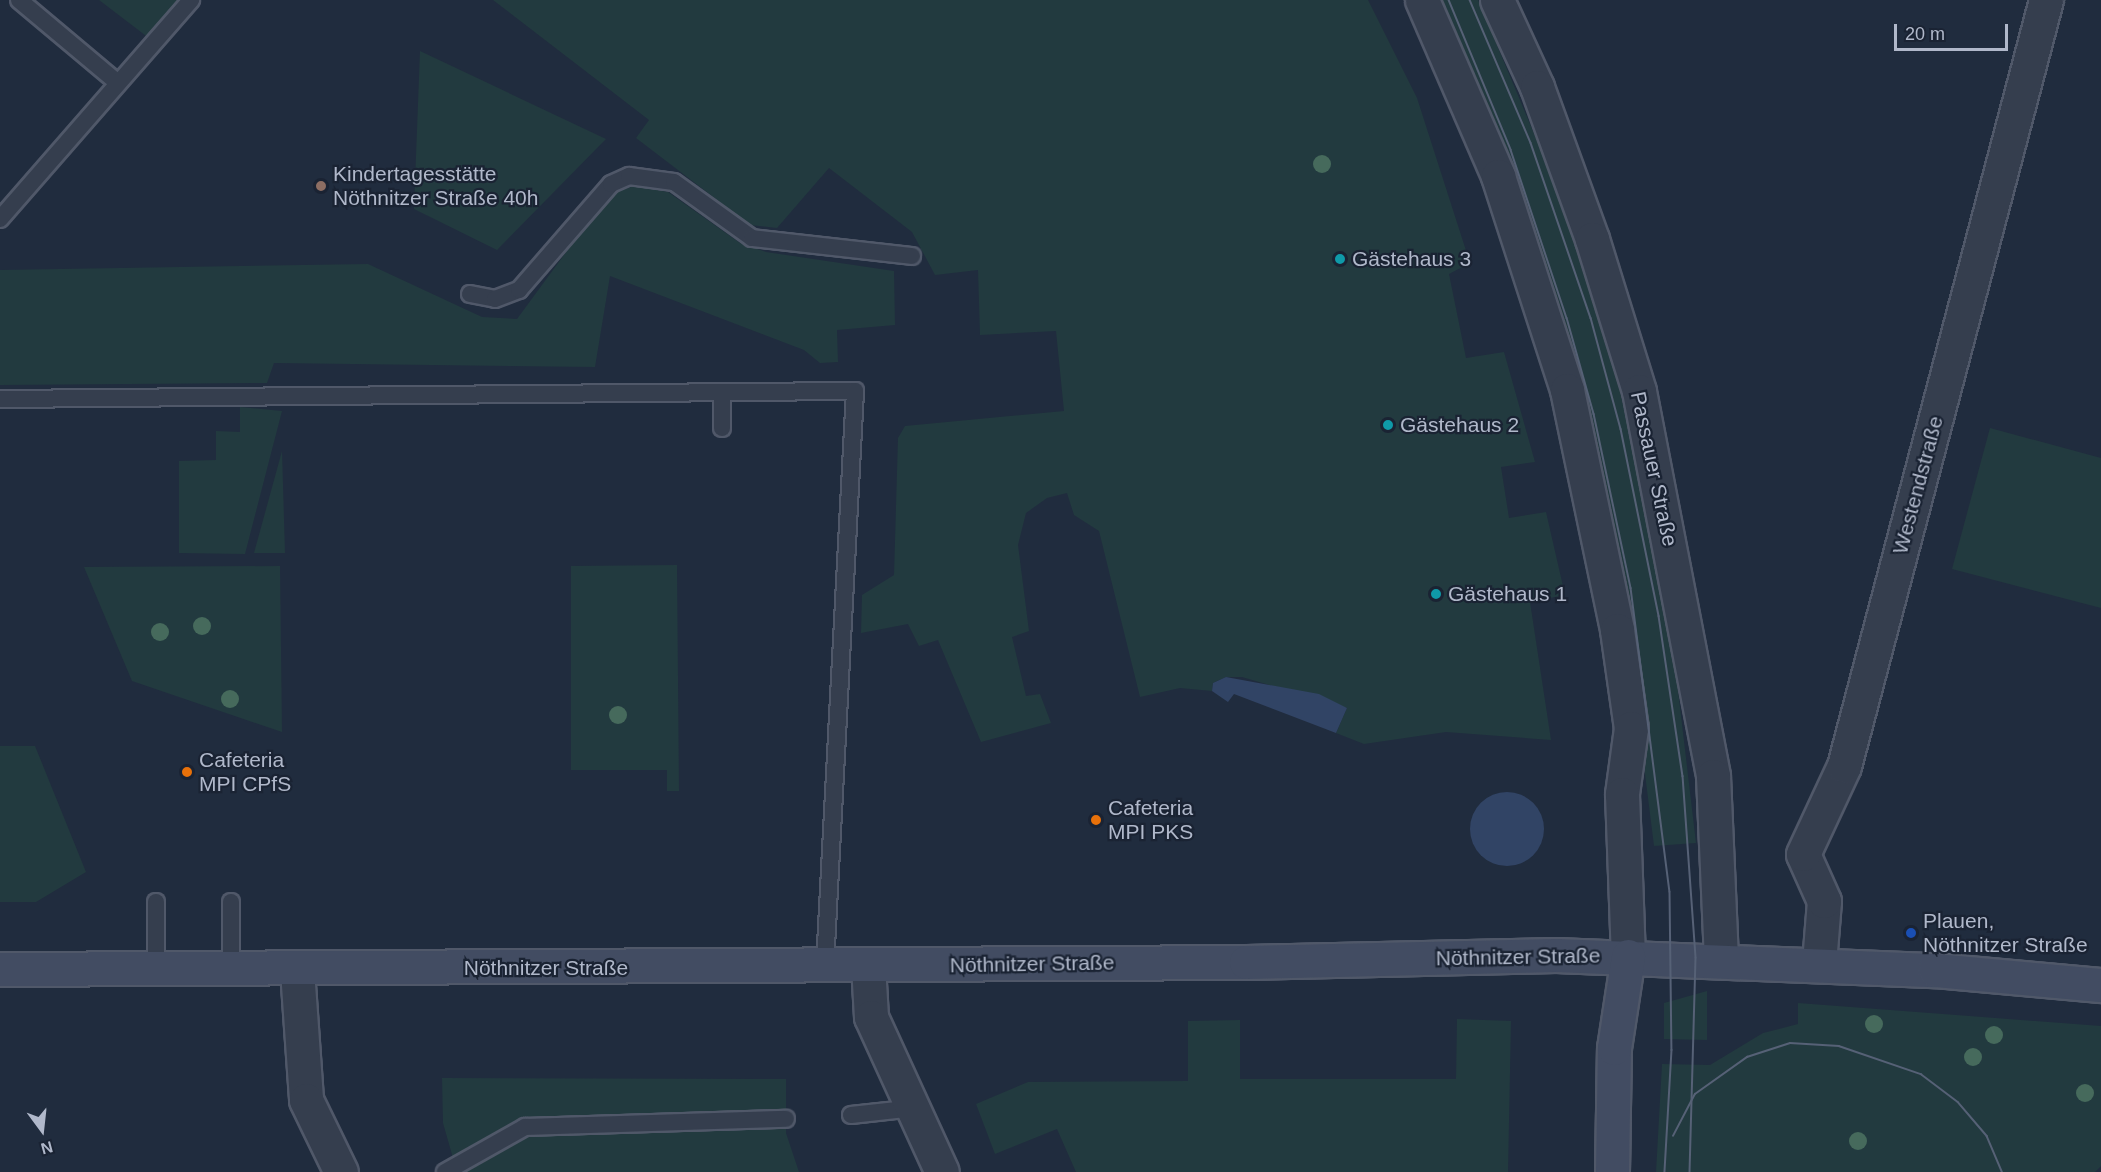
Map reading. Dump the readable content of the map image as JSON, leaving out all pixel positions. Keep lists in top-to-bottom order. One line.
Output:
{"streets":{"street":["Passauer Straße","Westendstraße","Nöthnitzer Straße"]},"crossings":[["Passauer Straße","Nöthnitzer Straße"],["Westendstraße","Nöthnitzer Straße"]],"places":["Kindertagesstätte Nöthnitzer Straße 40h","Gästehaus 3","Gästehaus 2","Gästehaus 1","Cafeteria MPI CPfS","Cafeteria MPI PKS","Plauen, Nöthnitzer Straße"],"scale_bar":"20 m","north":"bottom"}
